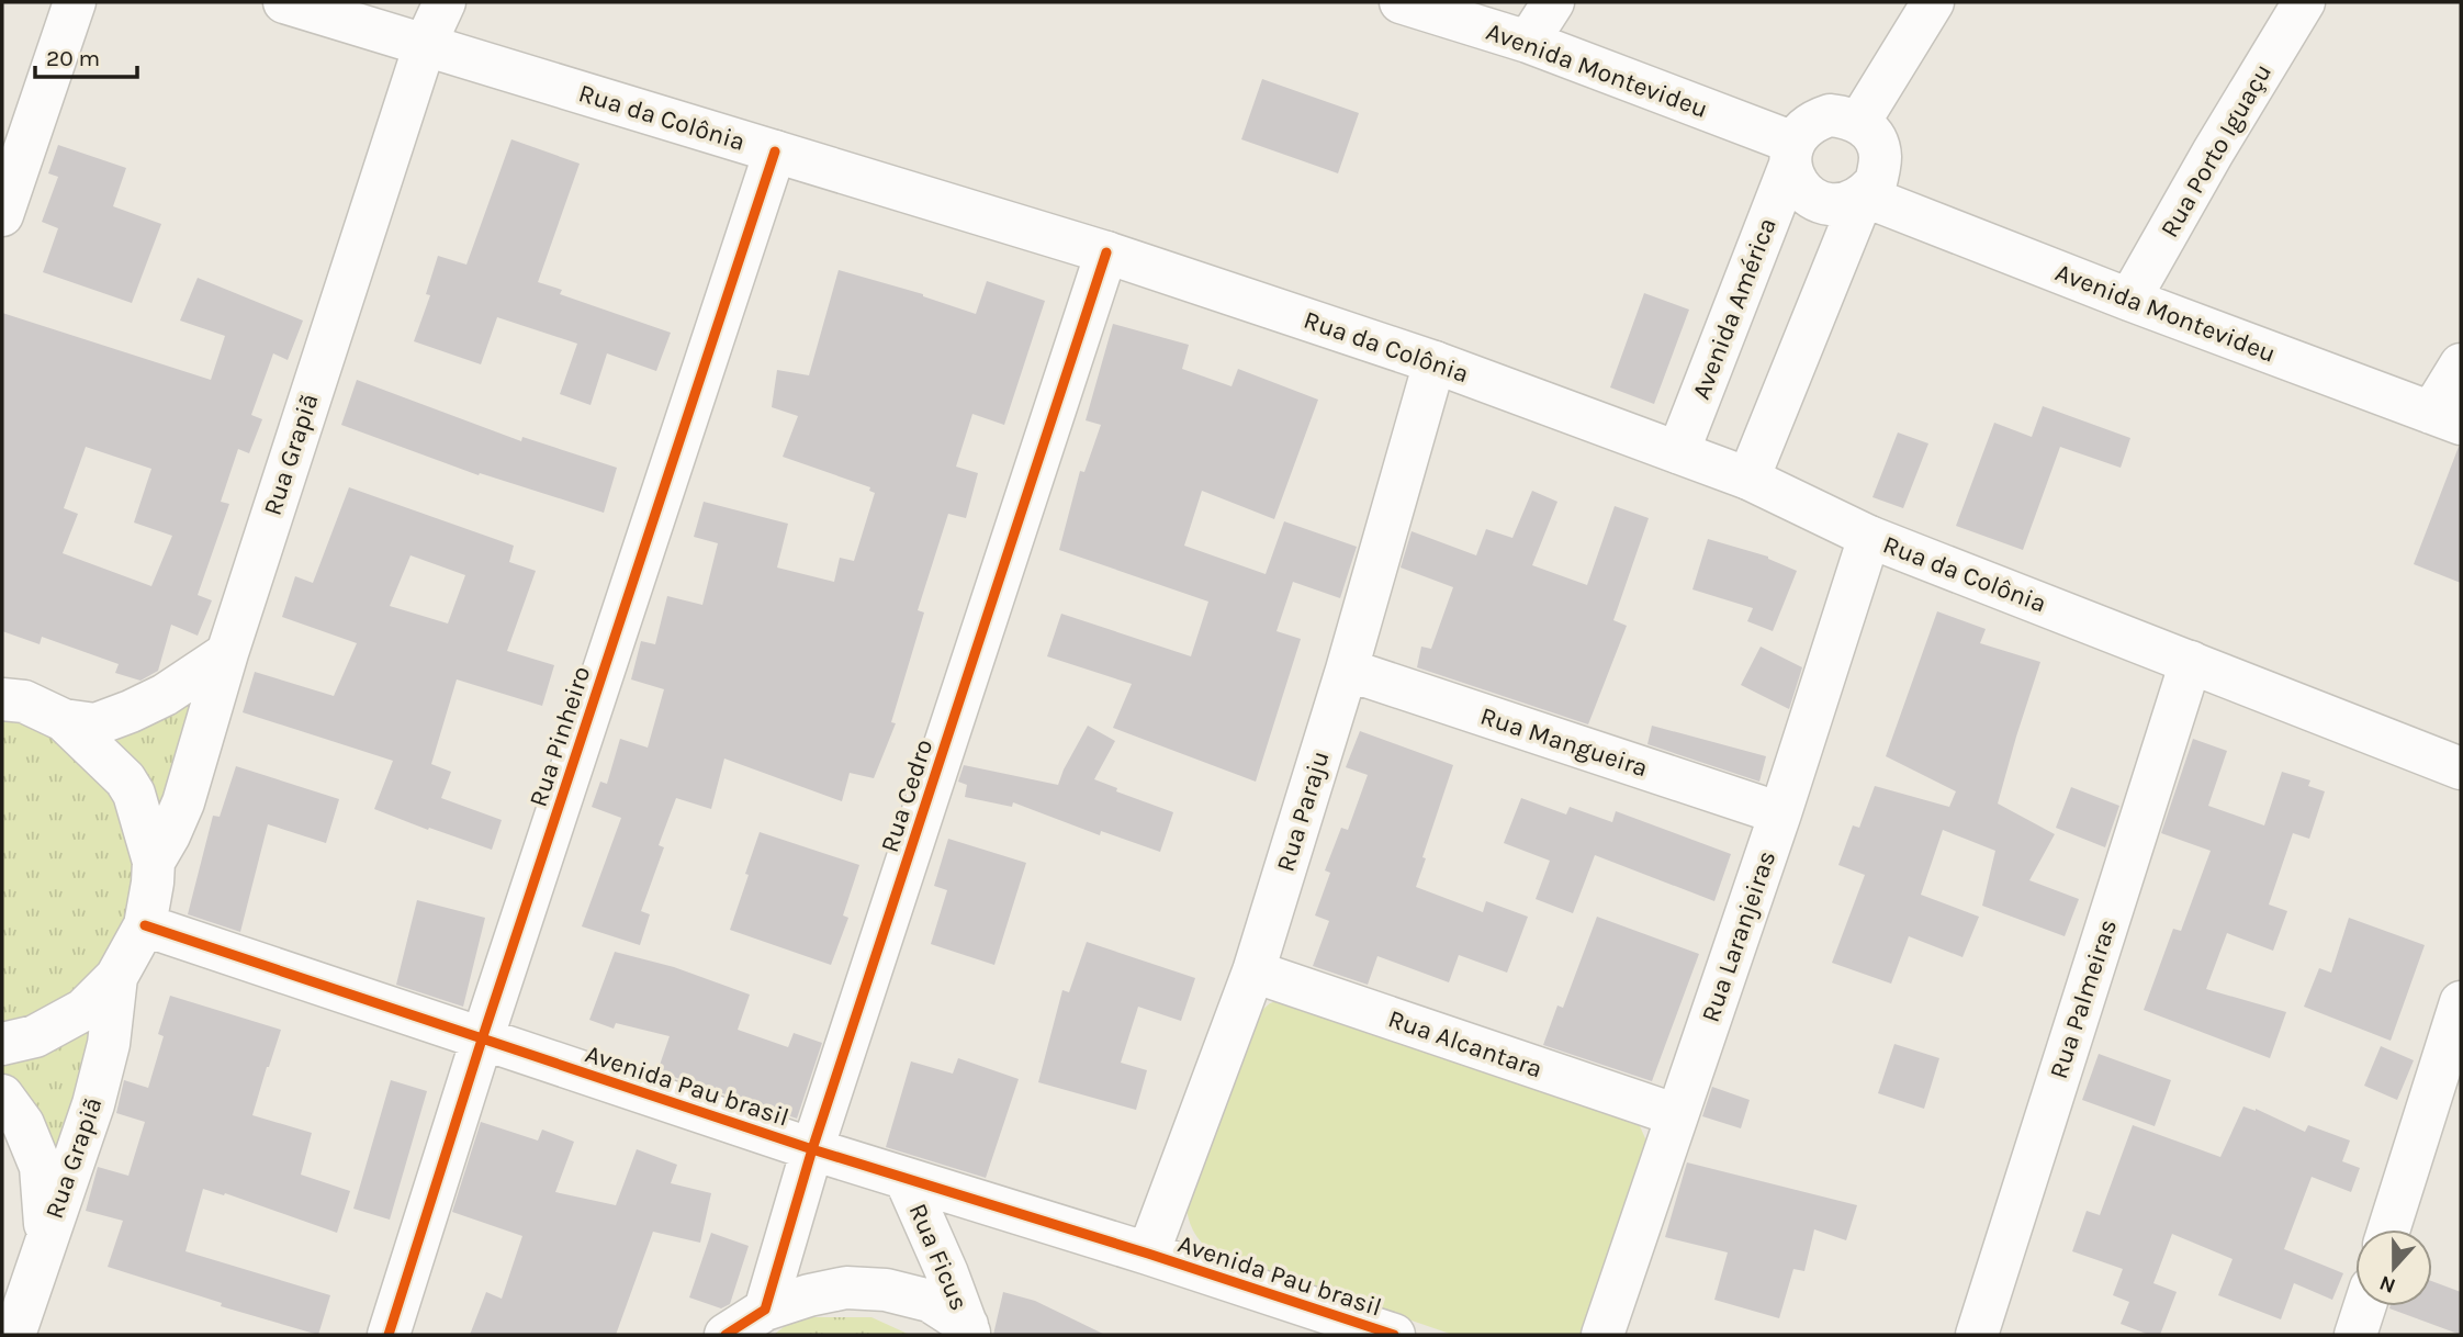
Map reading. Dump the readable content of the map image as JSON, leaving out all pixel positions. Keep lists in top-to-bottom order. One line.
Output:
{"streets":{"street":["Avenida Montevideu","Rua da Colônia","Rua Porto Iguaçu","Avenida América","Rua Grapiã","Rua Pinheiro","Rua Mangueira","Rua Cedro","Rua Paraju","Rua Laranjeiras","Rua Palmeiras","Rua Alcantara","Avenida Pau brasil","Rua Ficus"]},"crossings":[["Avenida Montevideu","Rua Porto Iguaçu"],["Avenida Montevideu","Avenida América"],["Rua da Colônia","Avenida América"],["Rua da Colônia","Rua Grapiã"],["Rua da Colônia","Rua Pinheiro"],["Rua da Colônia","Rua Cedro"],["Rua da Colônia","Rua Paraju"],["Rua da Colônia","Rua Laranjeiras"],["Rua da Colônia","Rua Palmeiras"],["Rua Pinheiro","Avenida Pau brasil"],["Rua Mangueira","Rua Paraju"],["Rua Mangueira","Rua Laranjeiras"],["Rua Cedro","Avenida Pau brasil"],["Rua Paraju","Rua Alcantara"],["Rua Paraju","Avenida Pau brasil"],["Rua Laranjeiras","Rua Alcantara"],["Avenida Pau brasil","Rua Ficus"]],"scale_bar":"20 m","north":"bottom"}
